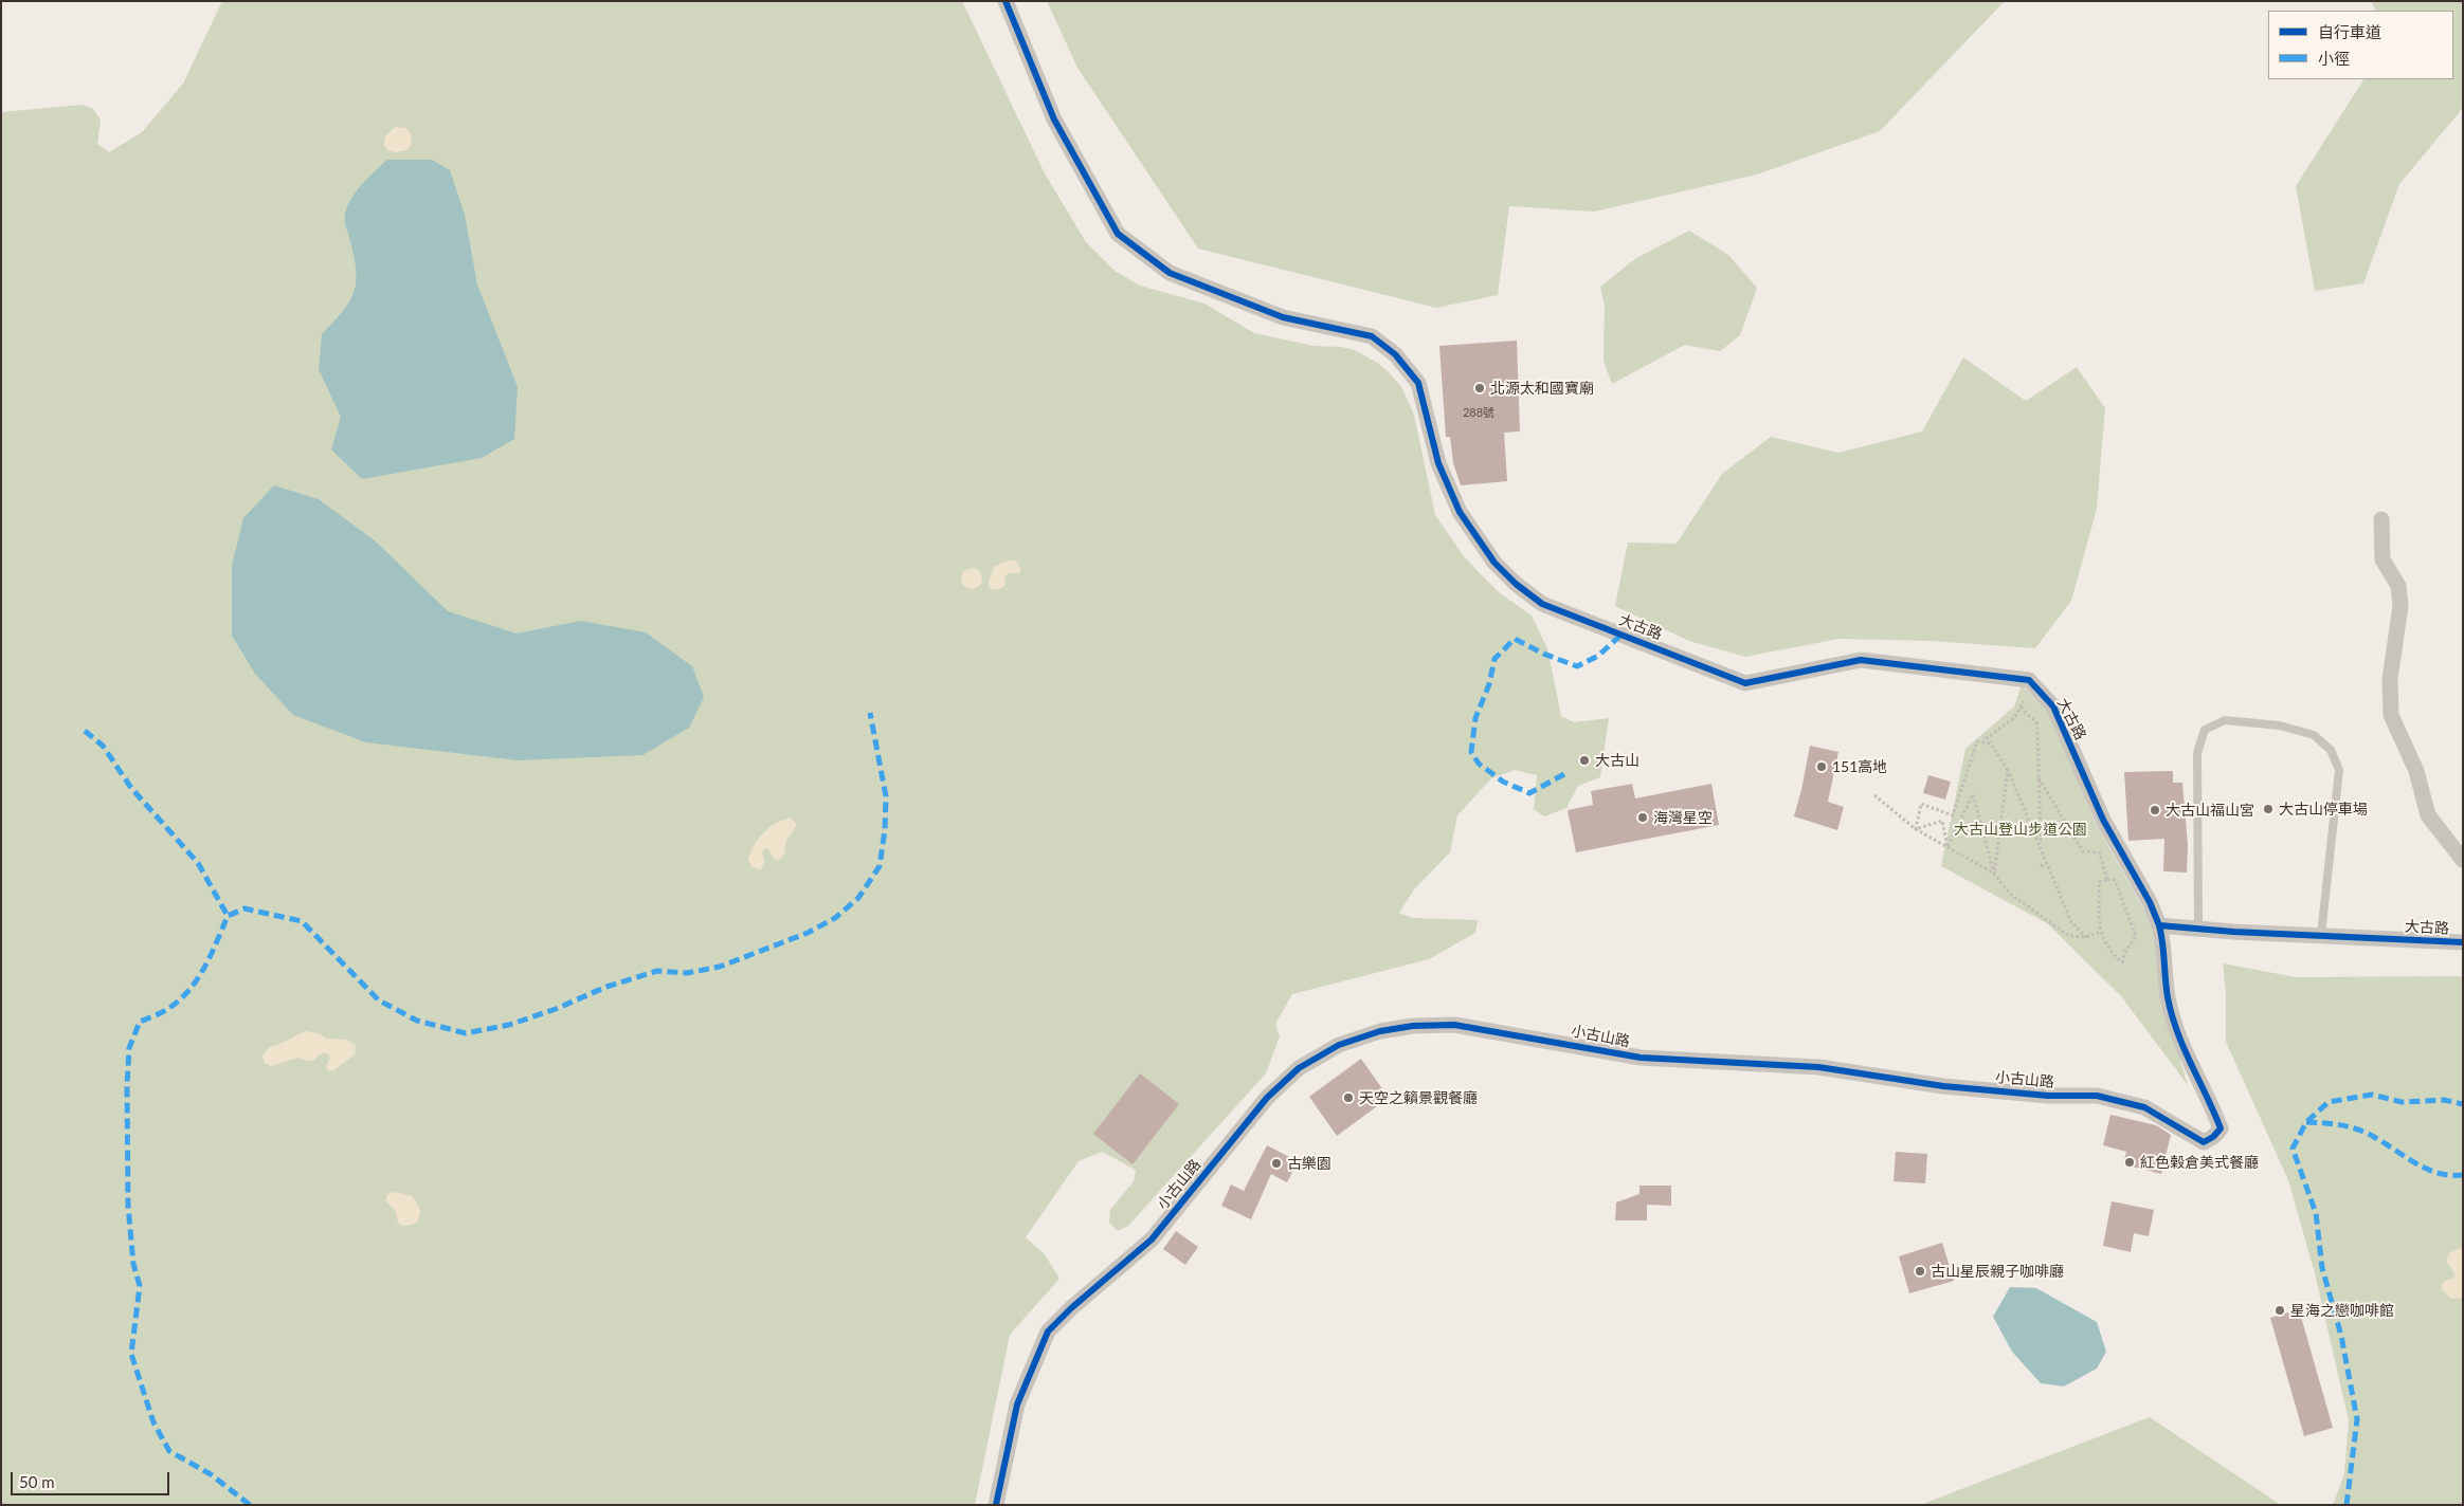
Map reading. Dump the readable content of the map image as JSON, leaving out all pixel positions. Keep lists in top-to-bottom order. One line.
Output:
{"streets":{"street":["大古路","小古山路"]},"crossings":[["大古路","小古山路"]],"parks":["大古山登山步道公園"],"places":["北源太和國寶廟","大古山","151高地","大古山停車場","大古山福山宮","海灣星空","天空之籟景觀餐廳","紅色榖倉美式餐廳","古樂園","古山星辰親子咖啡廳","星海之戀咖啡館"],"house_numbers":["288號"],"legend":["自行車道","小徑"],"scale_bar":"50 m"}
